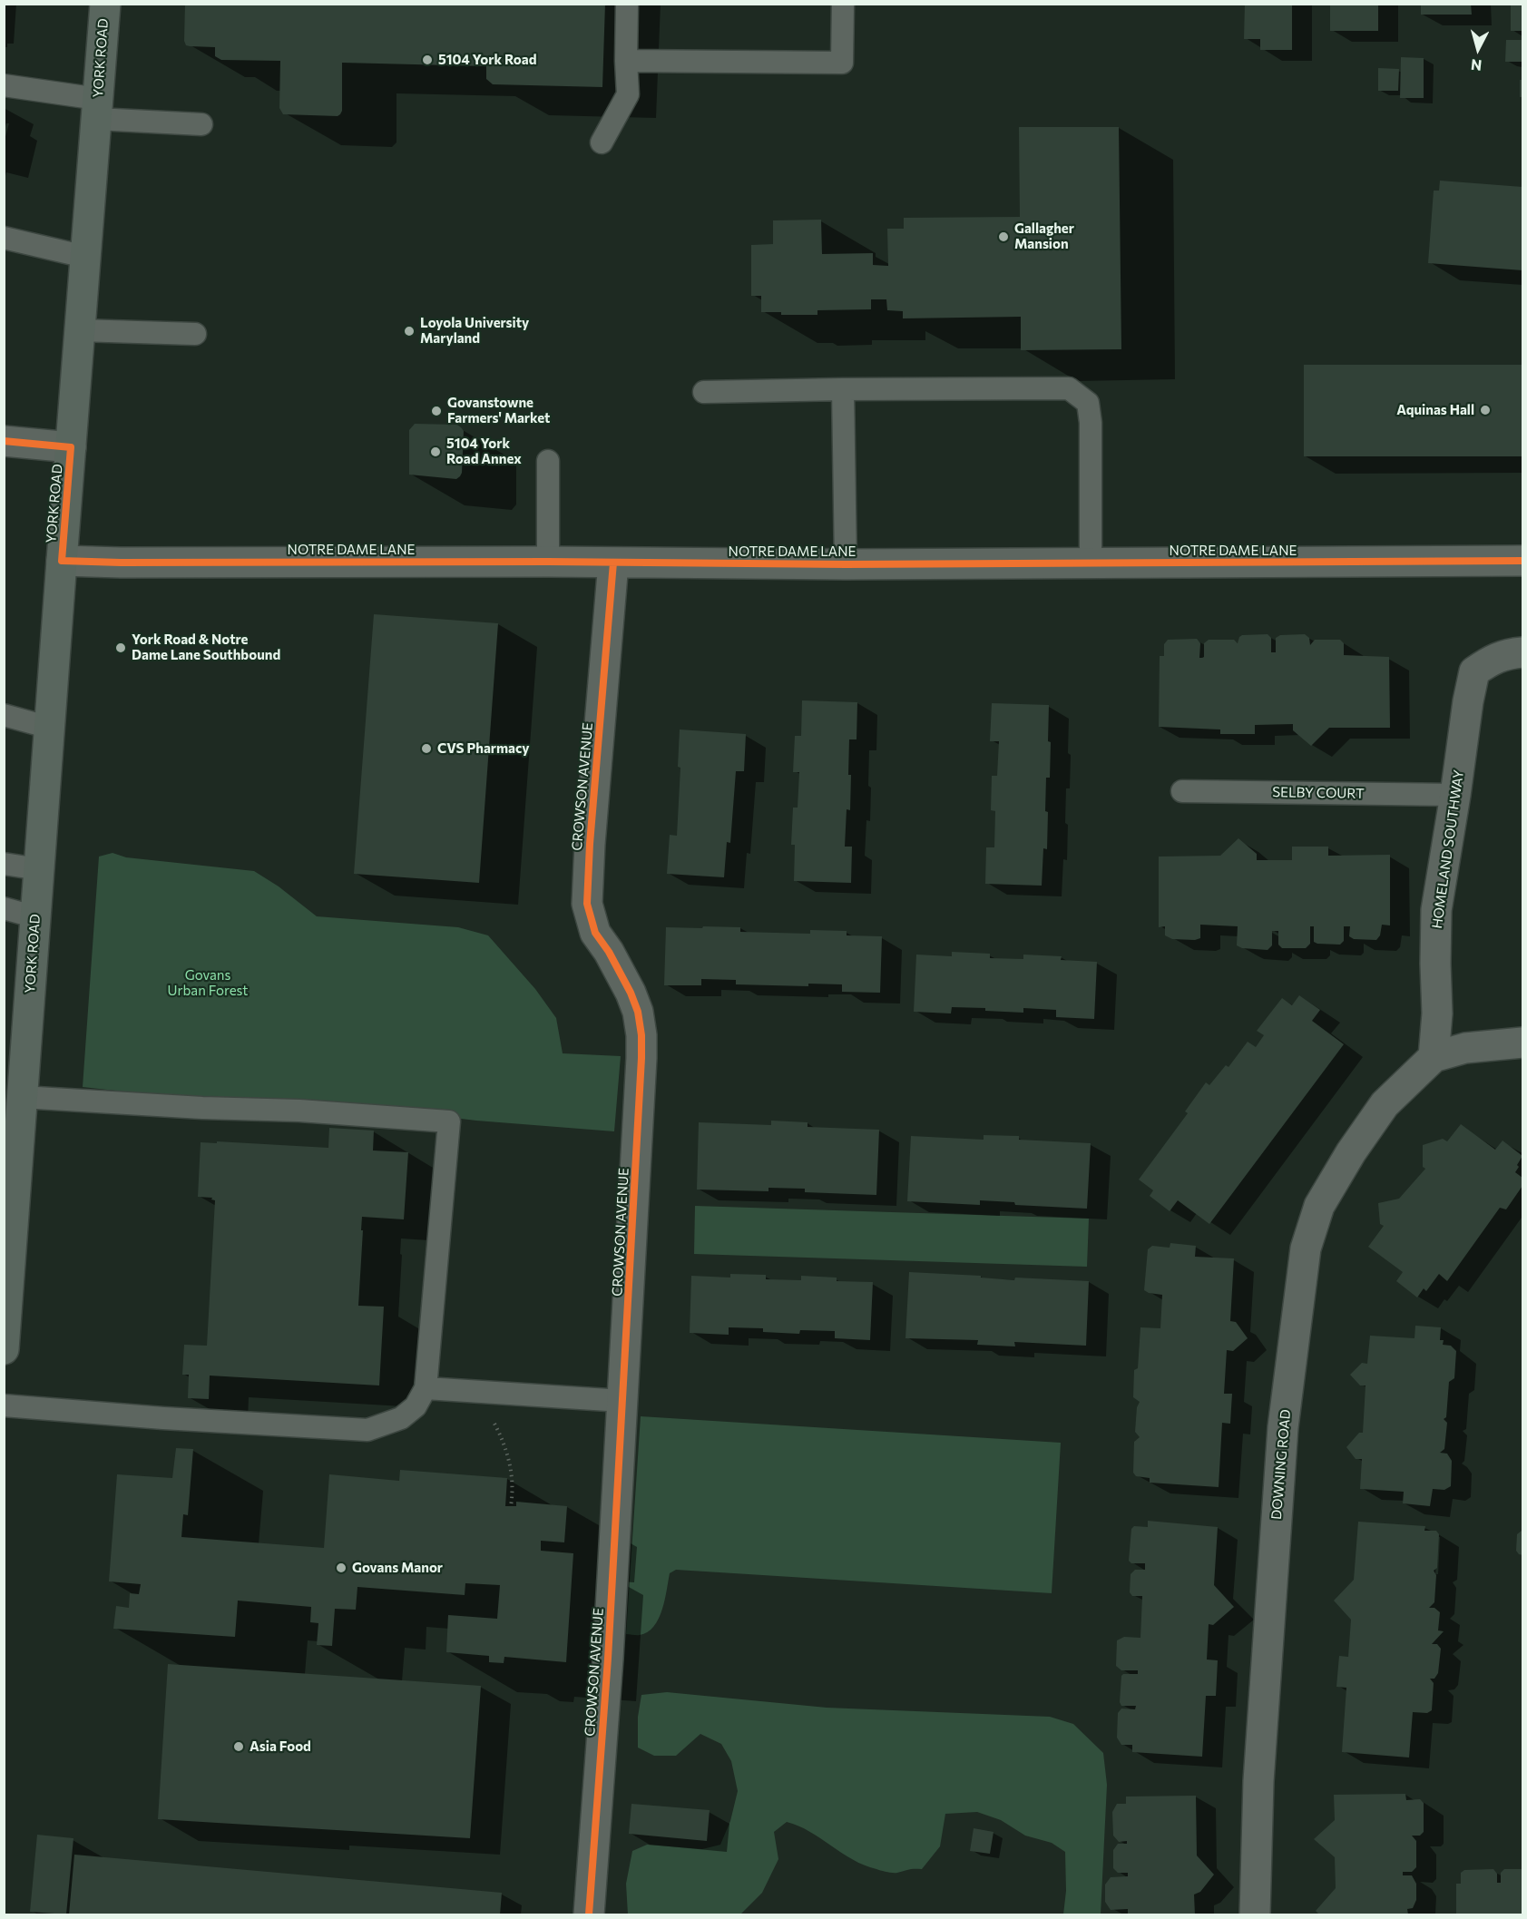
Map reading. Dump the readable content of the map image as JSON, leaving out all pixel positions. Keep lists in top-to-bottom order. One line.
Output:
{"streets":{"main road":["YORK ROAD"],"street":["NOTRE DAME LANE","CROWSON AVENUE","HOMELAND SOUTHWAY","DOWNING ROAD"],"lane":["SELBY COURT"]},"crossings":[["YORK ROAD","NOTRE DAME LANE"],["NOTRE DAME LANE","CROWSON AVENUE"],["SELBY COURT","HOMELAND SOUTHWAY"],["HOMELAND SOUTHWAY","DOWNING ROAD"]],"parks":["Govans Urban Forest"],"places":["5104 York Road","Gallagher Mansion","Loyola University Maryland","Aquinas Hall","Govanstowne Farmers' Market","5104 York Road Annex","York Road & Notre Dame Lane Southbound","CVS Pharmacy","Govans Manor","Asia Food"],"north":"bottom"}
